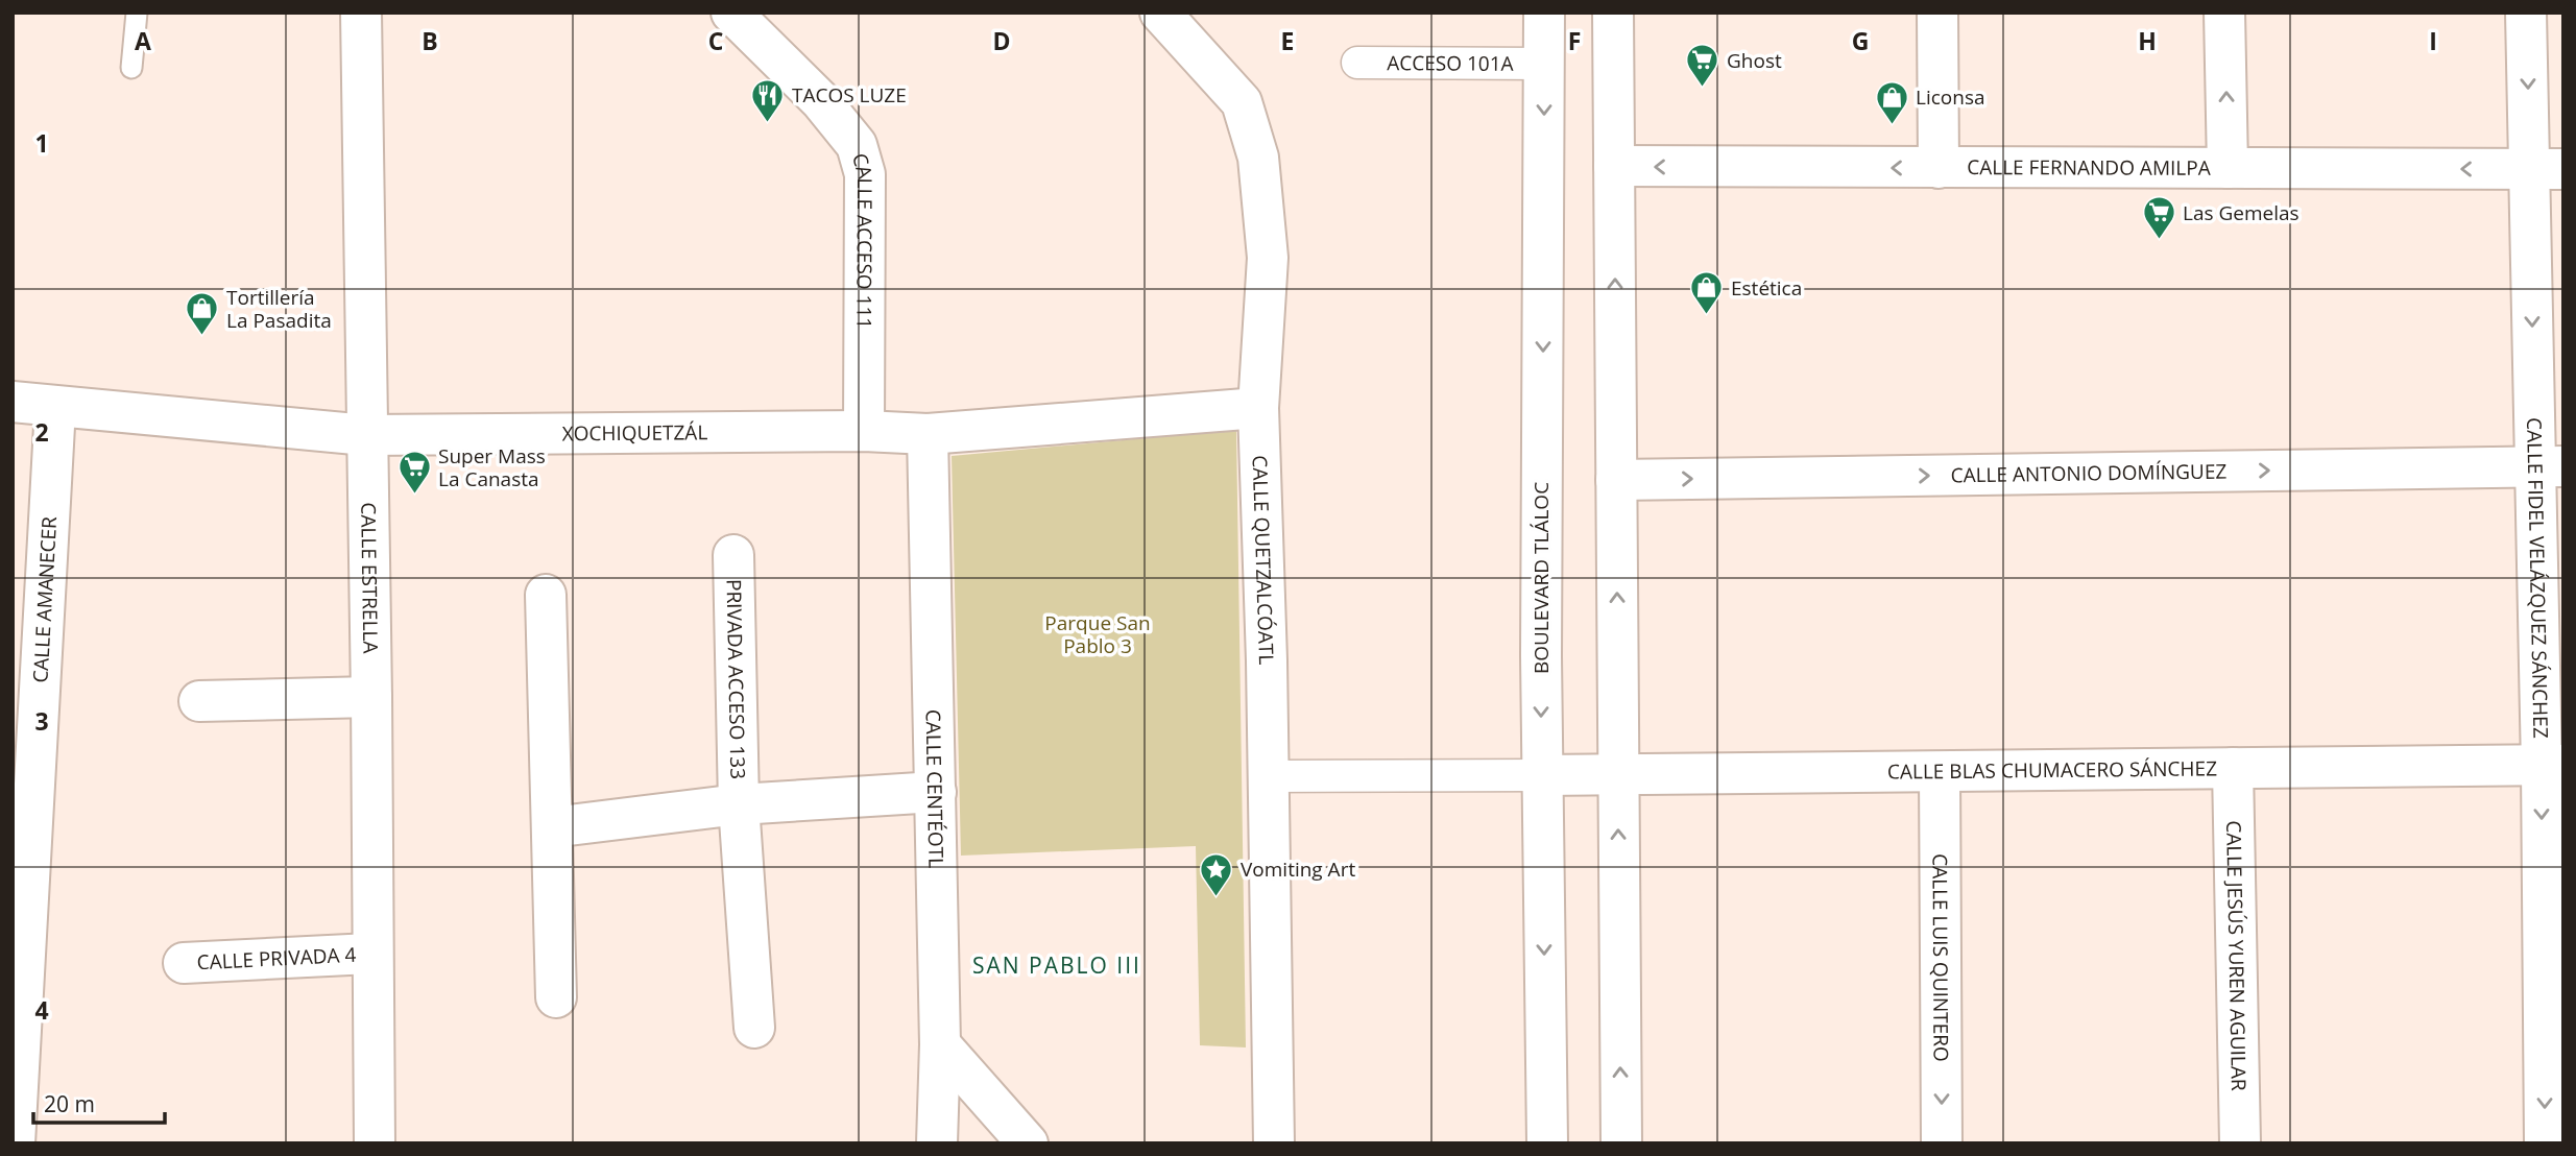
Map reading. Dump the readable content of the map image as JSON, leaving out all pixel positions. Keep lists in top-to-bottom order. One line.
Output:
{"streets":{"street":["ACCESO 101A","CALLE FERNANDO AMILPA","CALLE ACCESO 111","XOCHIQUETZÁL","CALLE ANTONIO DOMÍNGUEZ","CALLE QUETZALCÓATL","CALLE ESTRELLA","BOULEVARD TLÁLOC","CALLE FIDEL VELÁZQUEZ SÁNCHEZ","CALLE AMANECER","PRIVADA ACCESO 133","CALLE BLAS CHUMACERO SÁNCHEZ","CALLE CENTÉOTL","CALLE JESÚS YUREN AGUILAR","CALLE PRIVADA 4","CALLE LUIS QUINTERO"]},"crossings":[["ACCESO 101A","BOULEVARD TLÁLOC"],["CALLE FERNANDO AMILPA","CALLE FIDEL VELÁZQUEZ SÁNCHEZ"],["CALLE ACCESO 111","XOCHIQUETZÁL"],["XOCHIQUETZÁL","CALLE QUETZALCÓATL"],["XOCHIQUETZÁL","CALLE ESTRELLA"],["XOCHIQUETZÁL","CALLE AMANECER"],["XOCHIQUETZÁL","CALLE CENTÉOTL"],["CALLE ANTONIO DOMÍNGUEZ","CALLE FIDEL VELÁZQUEZ SÁNCHEZ"],["CALLE ESTRELLA","CALLE PRIVADA 4"],["BOULEVARD TLÁLOC","CALLE BLAS CHUMACERO SÁNCHEZ"],["CALLE FIDEL VELÁZQUEZ SÁNCHEZ","CALLE BLAS CHUMACERO SÁNCHEZ"],["PRIVADA ACCESO 133","CALLE CENTÉOTL"],["CALLE BLAS CHUMACERO SÁNCHEZ","CALLE JESÚS YUREN AGUILAR"],["CALLE BLAS CHUMACERO SÁNCHEZ","CALLE LUIS QUINTERO"]],"one_way":["CALLE FERNANDO AMILPA","CALLE ANTONIO DOMÍNGUEZ","CALLE FIDEL VELÁZQUEZ SÁNCHEZ"],"districts":["SAN PABLO III"],"parks":["Parque San Pablo 3"],"places":{"supermarket":["Ghost","Las Gemelas","Super Mass La Canasta"],"restaurant":["TACOS LUZE"],"shop":["Liconsa","Estética","Tortillería La Pasadita"],"place":["Vomiting Art"]},"scale_bar":"20 m","grid":{"columns":["A","B","C","D","E","F","G","H","I"],"rows":["1","2","3","4"]}}
